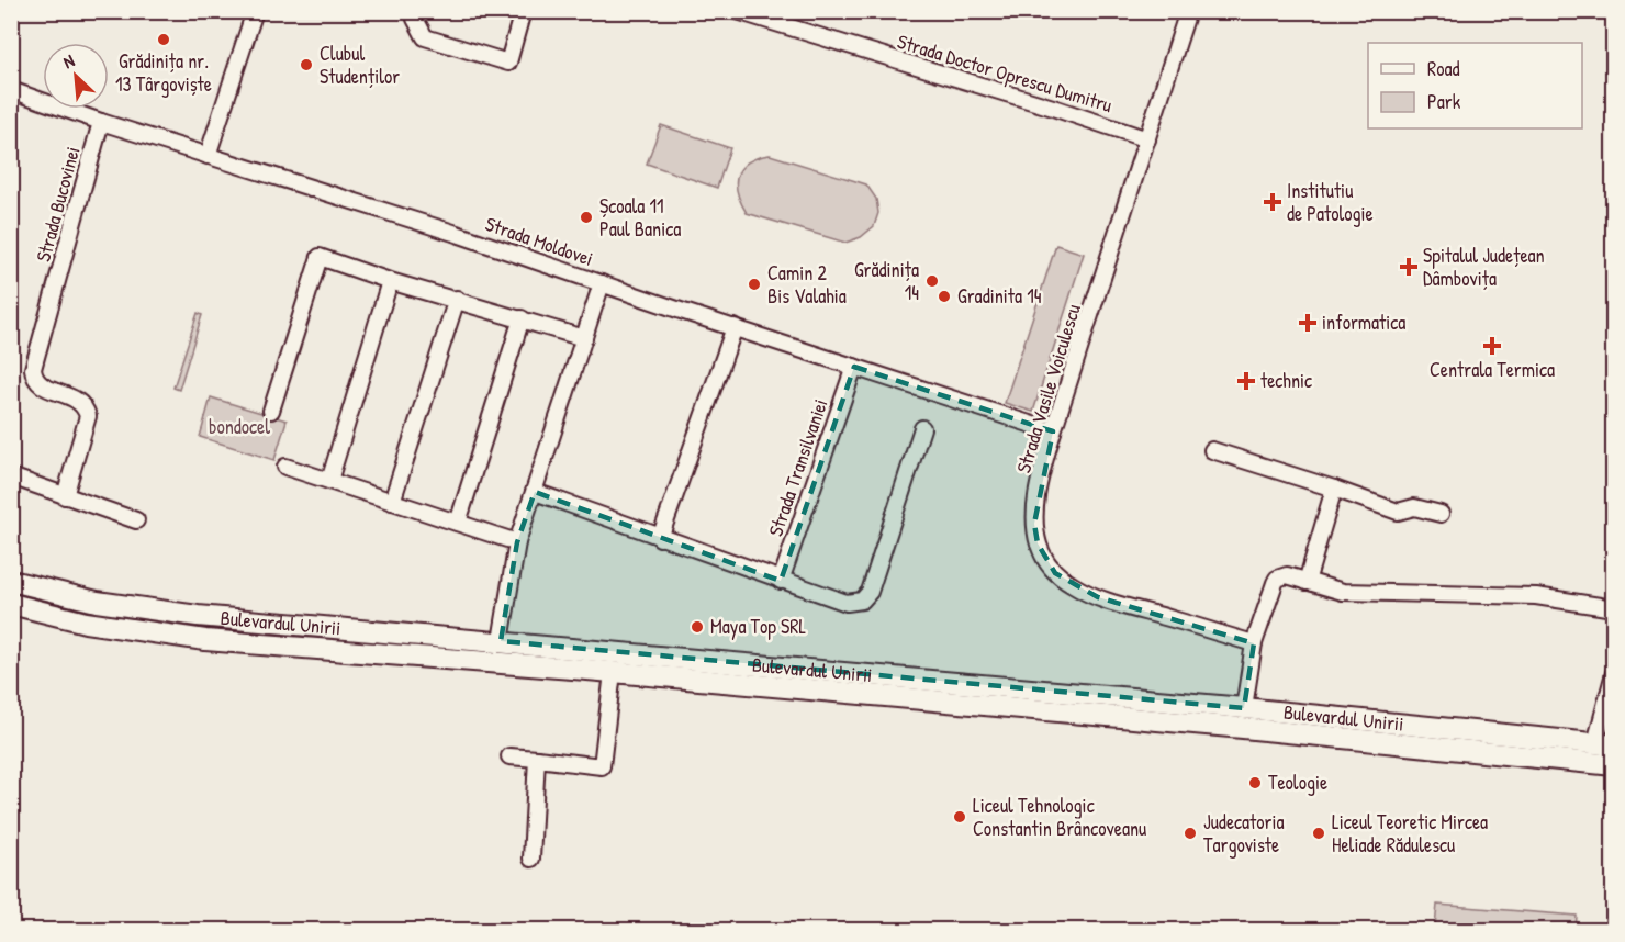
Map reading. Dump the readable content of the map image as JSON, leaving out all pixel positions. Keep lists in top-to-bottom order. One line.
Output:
{"streets":{"main road":["Bulevardul Unirii"],"street":["Strada Doctor Oprescu Dumitru","Strada Bucovinei","Strada Moldovei","Strada Vasile Voiculescu","Strada Transilvaniei"]},"crossings":[["Strada Doctor Oprescu Dumitru","Strada Vasile Voiculescu"],["Strada Bucovinei","Strada Moldovei"],["Strada Moldovei","Strada Vasile Voiculescu"],["Strada Moldovei","Strada Transilvaniei"]],"parks":["bondocel"],"places":{"other":["Grădinița nr. 13 Târgoviște","Clubul Studenților","Școala 11 Paul Banica","Grădinița 14","Camin 2 Bis Valahia","Gradinita 14","Maya Top SRL","Teologie","Liceul Tehnologic Constantin Brâncoveanu","Judecatoria Targoviste","Liceul Teoretic Mircea Heliade Rădulescu"],"health":["Institutiu de Patologie","Spitalul Județean Dâmbovița","informatica","Centrala Termica","technic"]},"legend":["Road","Park"],"north":"top left"}
